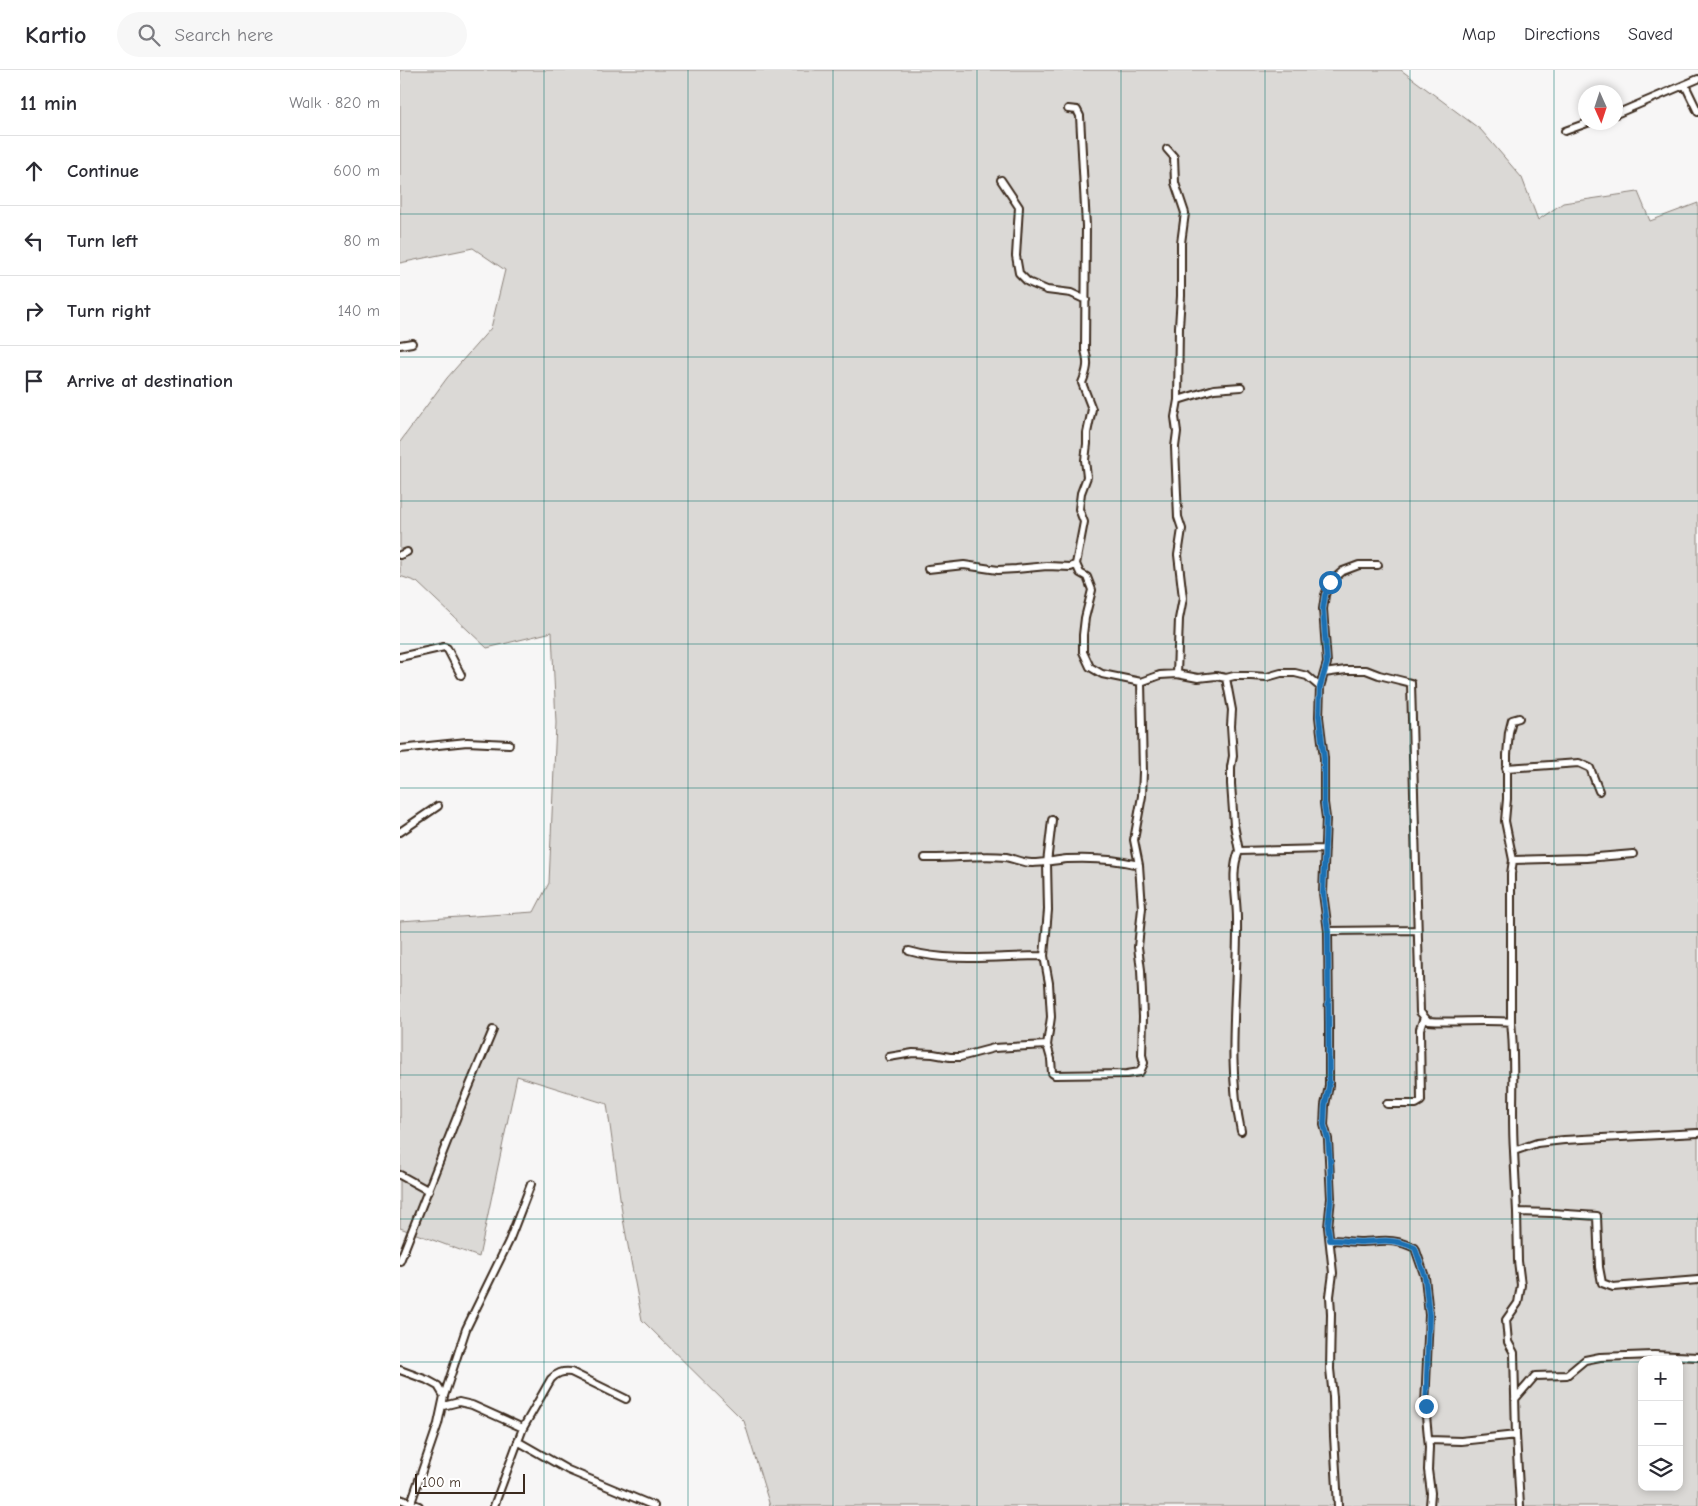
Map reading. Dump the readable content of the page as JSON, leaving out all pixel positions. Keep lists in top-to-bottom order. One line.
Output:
{"scale_bar":"100 m","north":"bottom","page":{"header":"Kartio","search":"Search here","nav":["Map","Directions","Saved"],"heading":["11 min","Walk · 820 m"],"list":[["Continue","600 m"],["Turn left","80 m"],["Turn right","140 m"],"Arrive at destination"],"map_buttons":["+","−"],"scale":"100 m"}}
